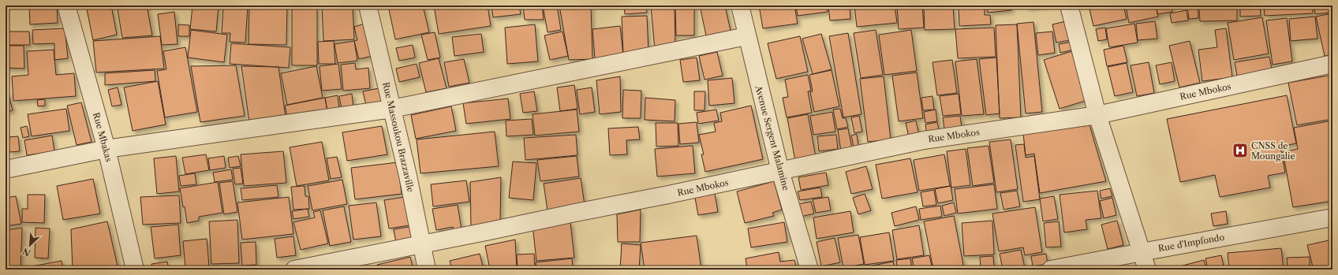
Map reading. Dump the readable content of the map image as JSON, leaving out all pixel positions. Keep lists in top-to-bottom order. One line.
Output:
{"streets":{"street":["Rue Mbokos","Rue Mbakas","Rue Massoukou Brazzaville","Avenue Sergent Malamine","Rue d'Impfondo"]},"crossings":[["Rue Mbokos","Rue Massoukou Brazzaville"],["Rue Mbokos","Avenue Sergent Malamine"]],"places":{"hospital":["CNSS de Moungalie"]},"north":"bottom left"}
